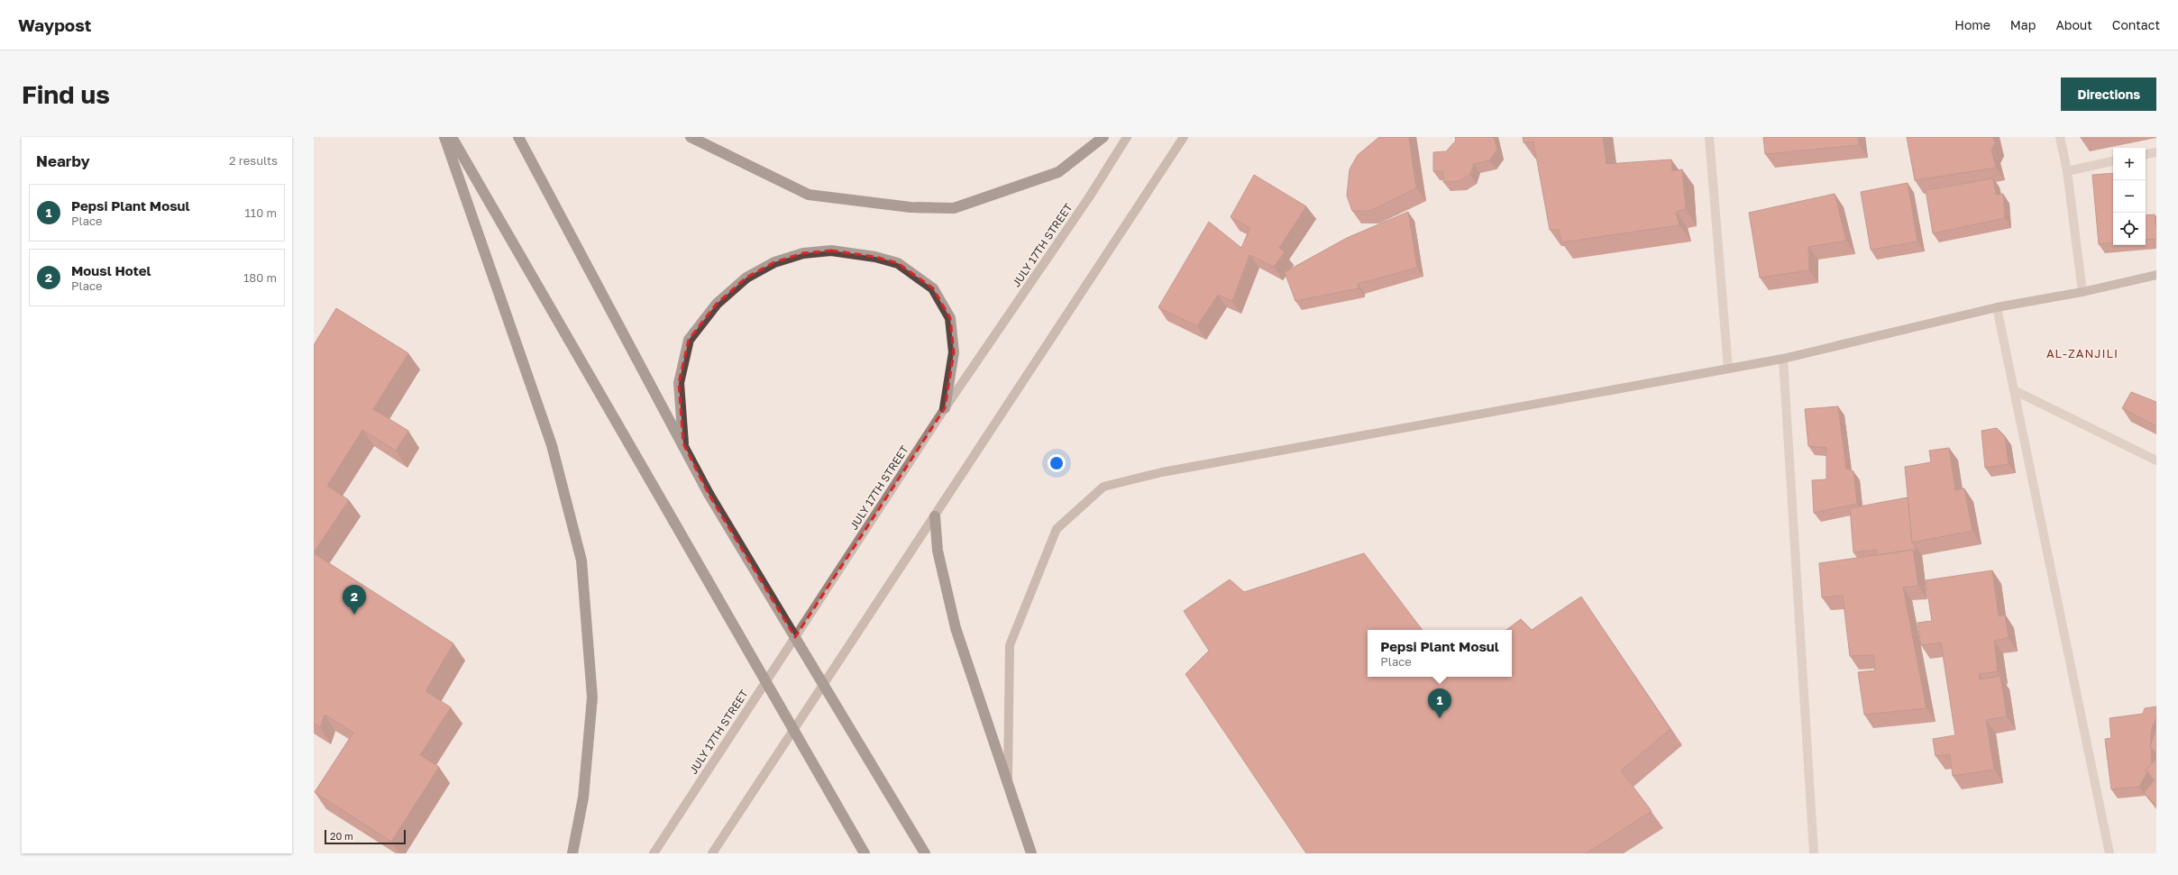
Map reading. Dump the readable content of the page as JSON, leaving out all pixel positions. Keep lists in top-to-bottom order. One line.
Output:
{"streets":{"main road":["JULY 17TH STREET"]},"districts":["AL-ZANJILI"],"scale_bar":"20 m","page":{"header":"Waypost","nav":["Home","Map","About","Contact"],"buttons":"Directions","title":"Find us","heading":["Nearby","2 results"],"map_buttons":["+","−"],"list":[{"mark":"1","name":"Pepsi Plant Mosul","note":"Place","value":"110 m"},{"mark":"2","name":"Mousl Hotel","note":"Place","value":"180 m"}],"pins":["2","1"],"popup":["Pepsi Plant Mosul","Place"],"scale":"20 m"}}
